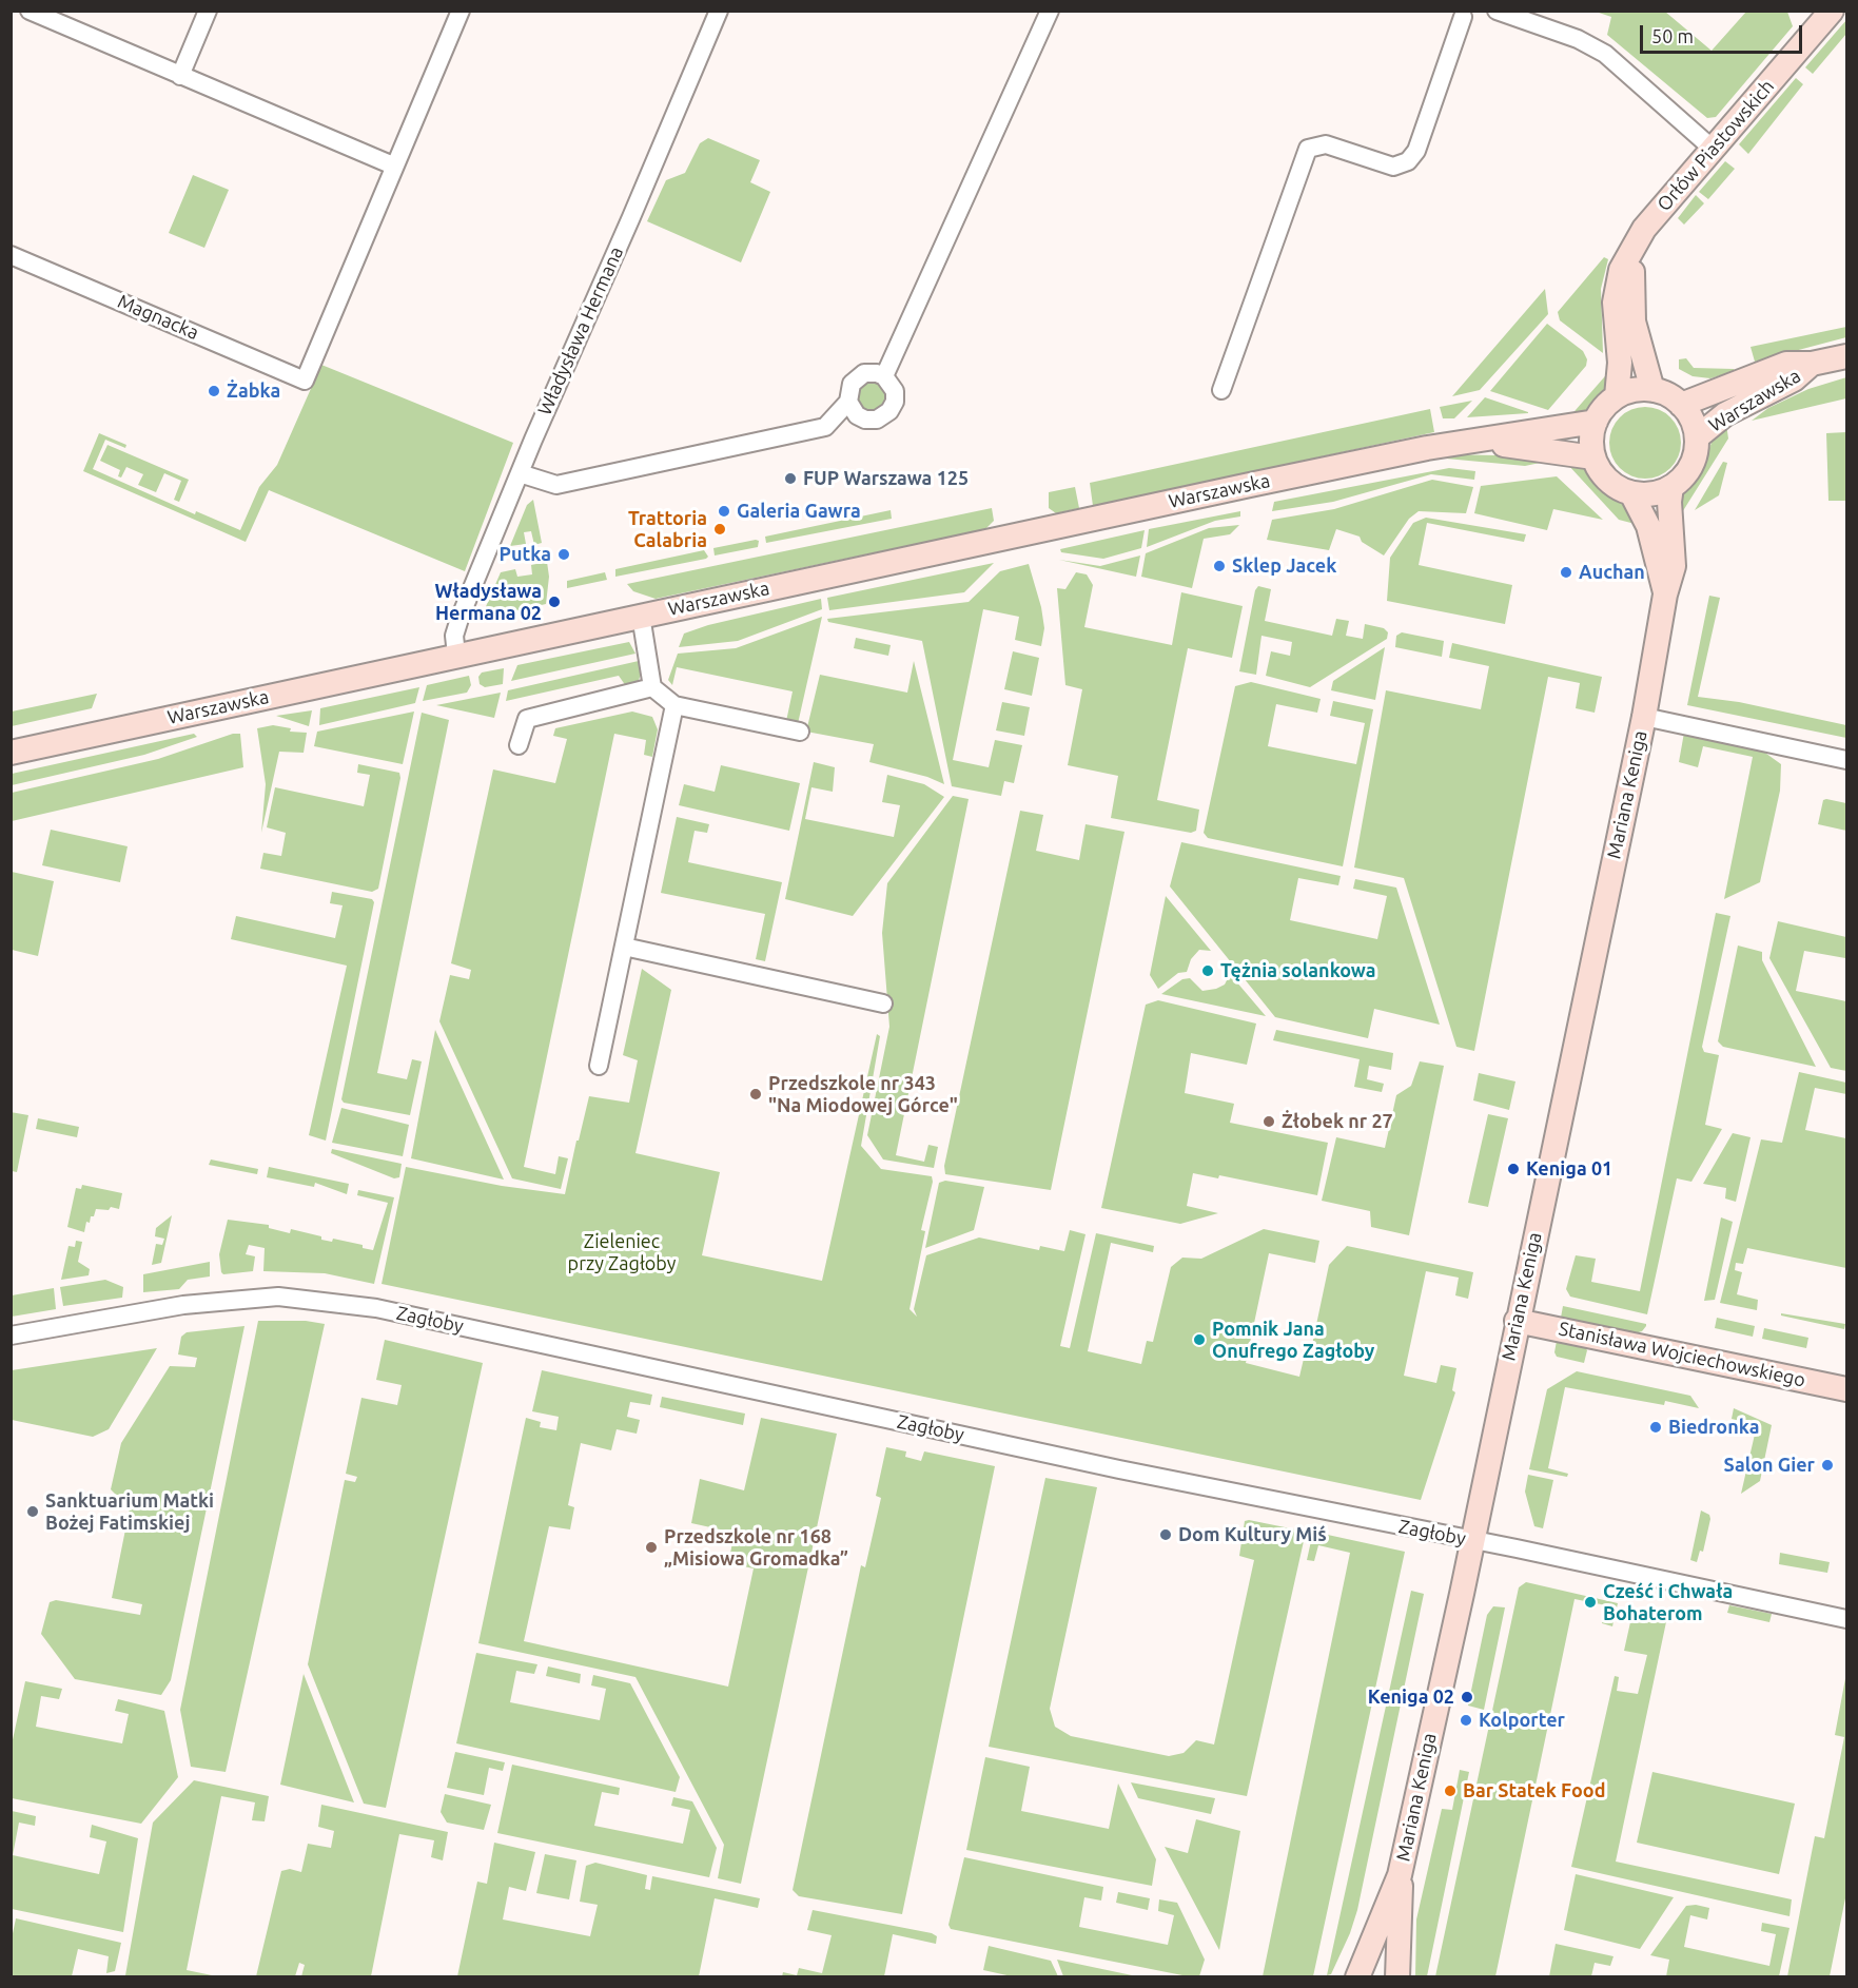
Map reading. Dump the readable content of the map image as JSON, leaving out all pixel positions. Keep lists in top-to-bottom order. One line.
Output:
{"streets":{"street":["Orłów Piastowskich","Magnacka","Władysława Hermana","Warszawska","Mariana Keniga","Zagłoby","Stanisława Wojciechowskiego"]},"crossings":[["Orłów Piastowskich","Warszawska"],["Orłów Piastowskich","Mariana Keniga"],["Władysława Hermana","Warszawska"],["Warszawska","Mariana Keniga"],["Mariana Keniga","Zagłoby"],["Mariana Keniga","Stanisława Wojciechowskiego"]],"parks":["Zieleniec przy Zagłoby"],"places":["Żabka","FUP Warszawa 125","Galeria Gawra","Trattoria Calabria","Putka","Sklep Jacek","Auchan","Władysława Hermana 02","Tężnia solankowa","Przedszkole nr 343 \"Na Miodowej Górce\"","Żłobek nr 27","Keniga 01","Pomnik Jana Onufrego Zagłoby","Biedronka","Salon Gier","Sanktuarium Matki Bożej Fatimskiej","Dom Kultury Miś","Przedszkole nr 168 „Misiowa Gromadka”","Cześć i Chwała Bohaterom","Keniga 02","Kolporter","Bar Statek Food"],"scale_bar":"50 m"}
